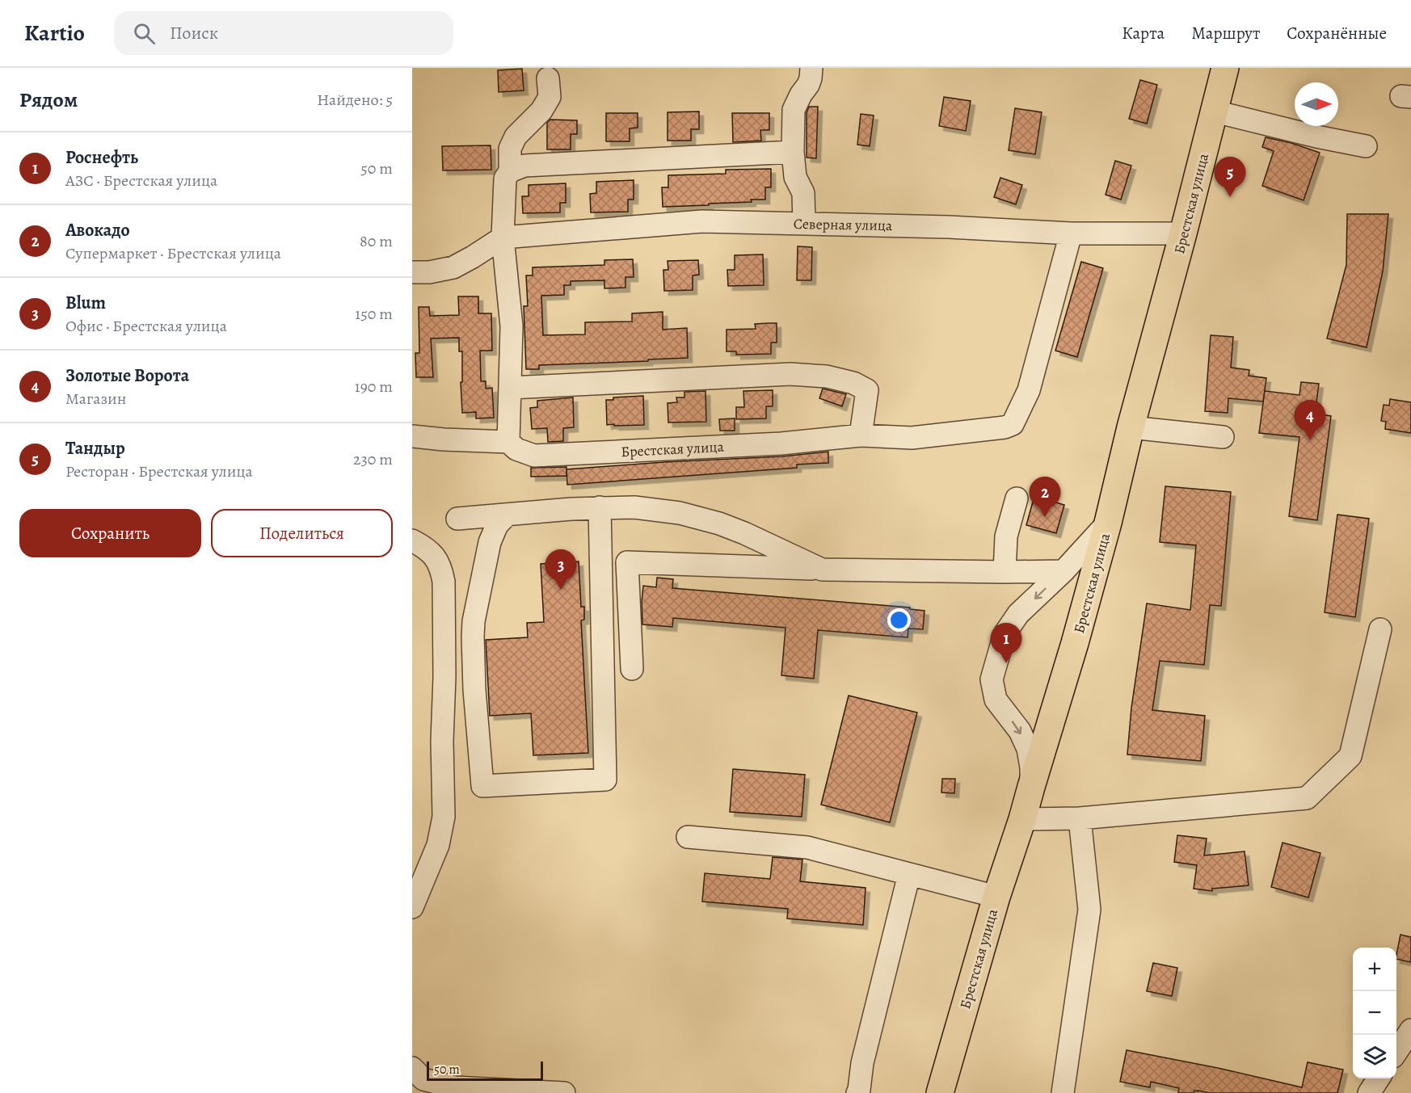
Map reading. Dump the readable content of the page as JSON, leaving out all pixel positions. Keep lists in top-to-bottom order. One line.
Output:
{"streets":{"main road":["Брестская улица"],"street":["Северная улица"]},"crossings":[["Брестская улица","Северная улица"]],"scale_bar":"50 m","north":"right","page":{"header":"Kartio","search":"Поиск","nav":["Карта","Маршрут","Сохранённые"],"heading":["Рядом","Найдено: 5"],"list":[{"mark":"1","name":"Роснефть","note":"АЗС · Брестская улица","value":"50 m"},{"mark":"2","name":"Авокадо","note":"Супермаркет · Брестская улица","value":"80 m"},{"mark":"3","name":"Blum","note":"Офис · Брестская улица","value":"150 m"},{"mark":"4","name":"Золотые Ворота","note":"Магазин","value":"190 m"},{"mark":"5","name":"Тандыр","note":"Ресторан · Брестская улица","value":"230 m"}],"pins":["5","4","2","3","1"],"buttons":["Сохранить","Поделиться"],"map_buttons":["+","−"],"scale":"50 m"}}
